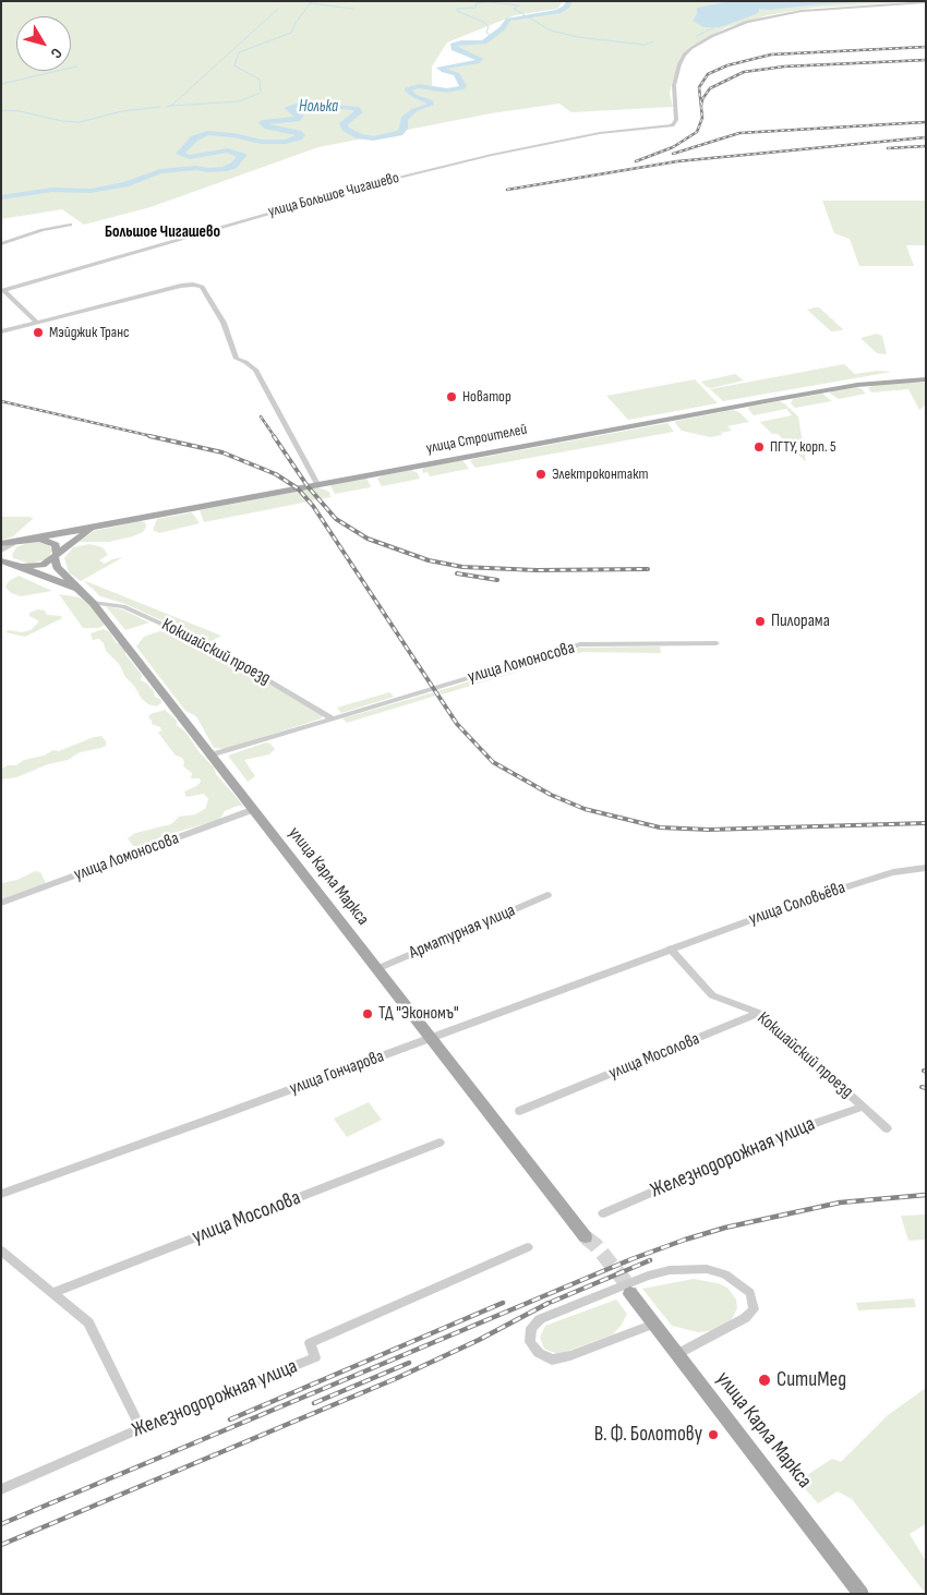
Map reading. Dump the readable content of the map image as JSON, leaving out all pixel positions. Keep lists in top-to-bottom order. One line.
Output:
{"streets":{"main road":["улица Строителей","улица Карла Маркса"],"street":["улица Большое Чигашево","Кокшайский проезд","улица Ломоносова","улица Соловьёва","Арматурная улица","улица Мосолова","улица Гончарова","Железнодорожная улица"]},"crossings":[["Кокшайский проезд","улица Ломоносова"],["Кокшайский проезд","улица Карла Маркса"],["Кокшайский проезд","улица Соловьёва"],["Кокшайский проезд","улица Мосолова"],["Кокшайский проезд","улица Гончарова"],["Кокшайский проезд","Железнодорожная улица"],["улица Ломоносова","улица Карла Маркса"],["улица Карла Маркса","Арматурная улица"],["улица Карла Маркса","улица Гончарова"],["улица Соловьёва","улица Гончарова"]],"districts":["Большое Чигашево"],"water":["Нолька"],"places":["Мэйджик Транс","Новатор","ПГТУ, корп. 5","Электроконтакт","Пилорама","ТД \"Экономъ\"","СитиМед","В. Ф. Болотову"],"north":"bottom right"}
